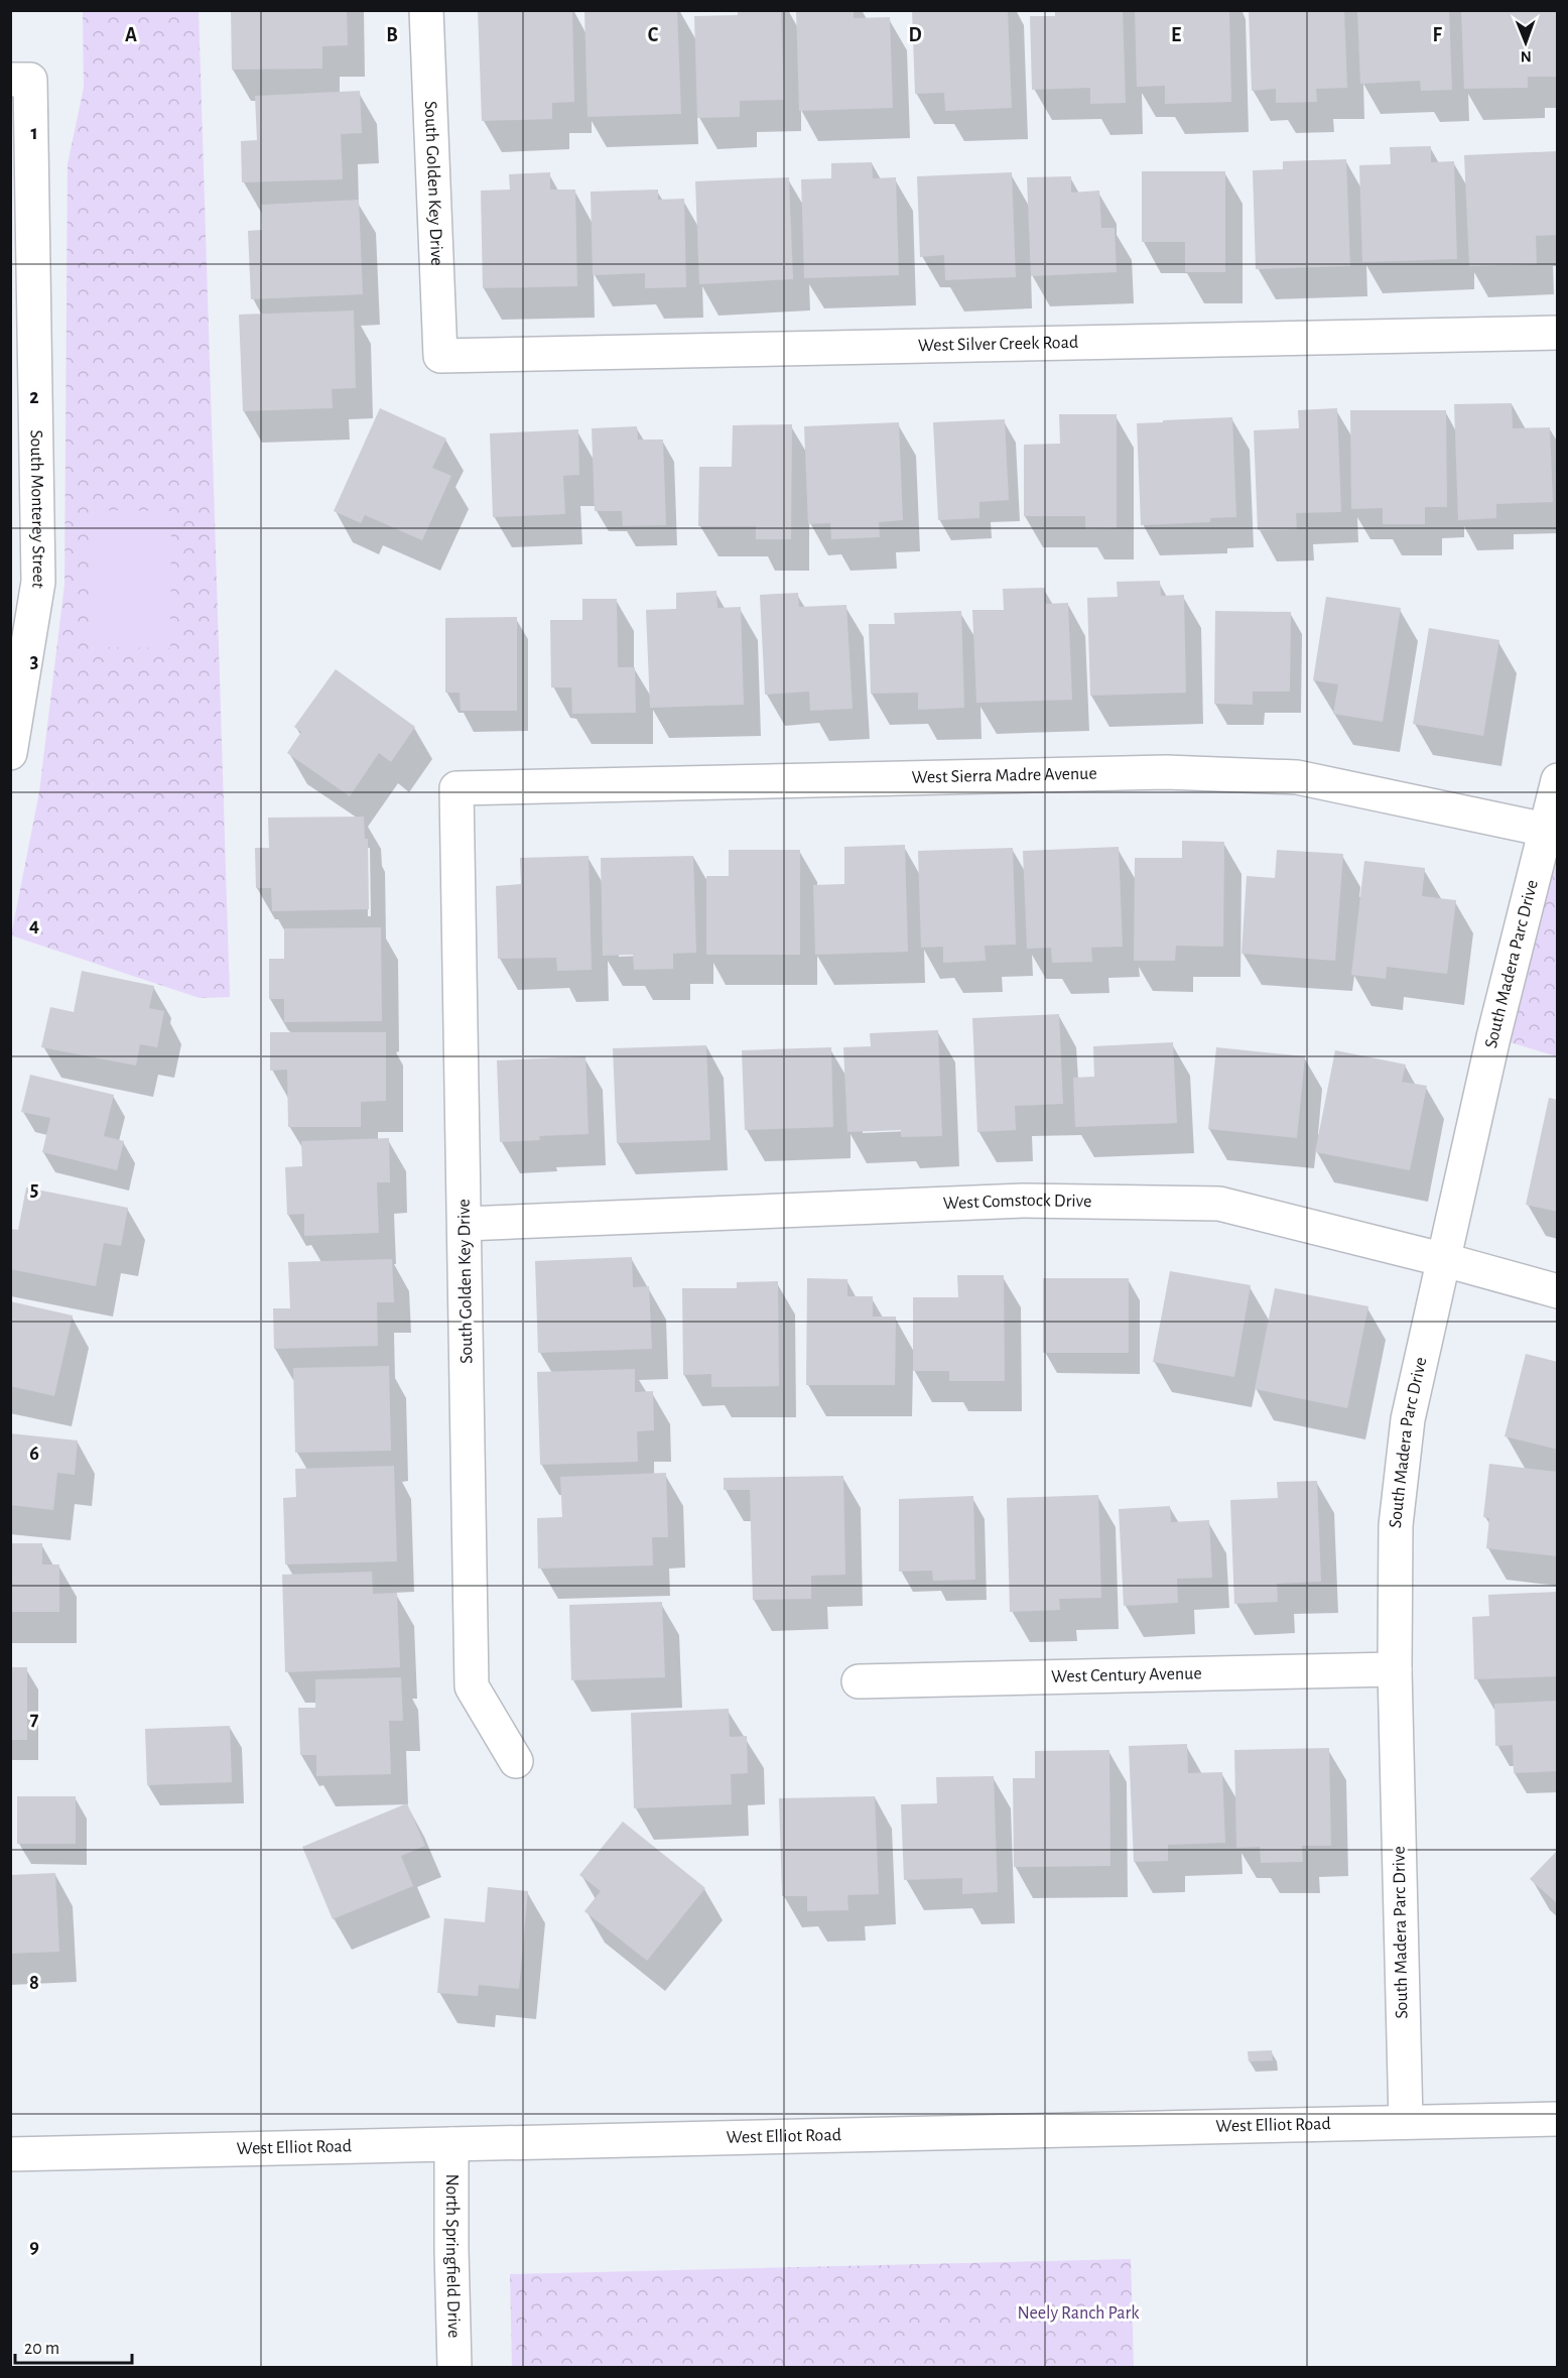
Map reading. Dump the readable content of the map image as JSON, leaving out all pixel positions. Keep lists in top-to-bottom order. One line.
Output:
{"streets":{"street":["South Golden Key Drive","West Silver Creek Road","South Monterey Street","West Sierra Madre Avenue","South Madera Parc Drive","West Comstock Drive","West Century Avenue","West Elliot Road","North Springfield Drive"]},"crossings":[["South Golden Key Drive","West Silver Creek Road"],["South Golden Key Drive","West Sierra Madre Avenue"],["South Golden Key Drive","West Comstock Drive"],["West Sierra Madre Avenue","South Madera Parc Drive"],["South Madera Parc Drive","West Comstock Drive"],["South Madera Parc Drive","West Century Avenue"],["South Madera Parc Drive","West Elliot Road"],["West Elliot Road","North Springfield Drive"]],"parks":["Neely Ranch Park"],"scale_bar":"20 m","north":"bottom","grid":{"columns":["A","B","C","D","E","F"],"rows":["1","2","3","4","5","6","7","8","9"]}}
